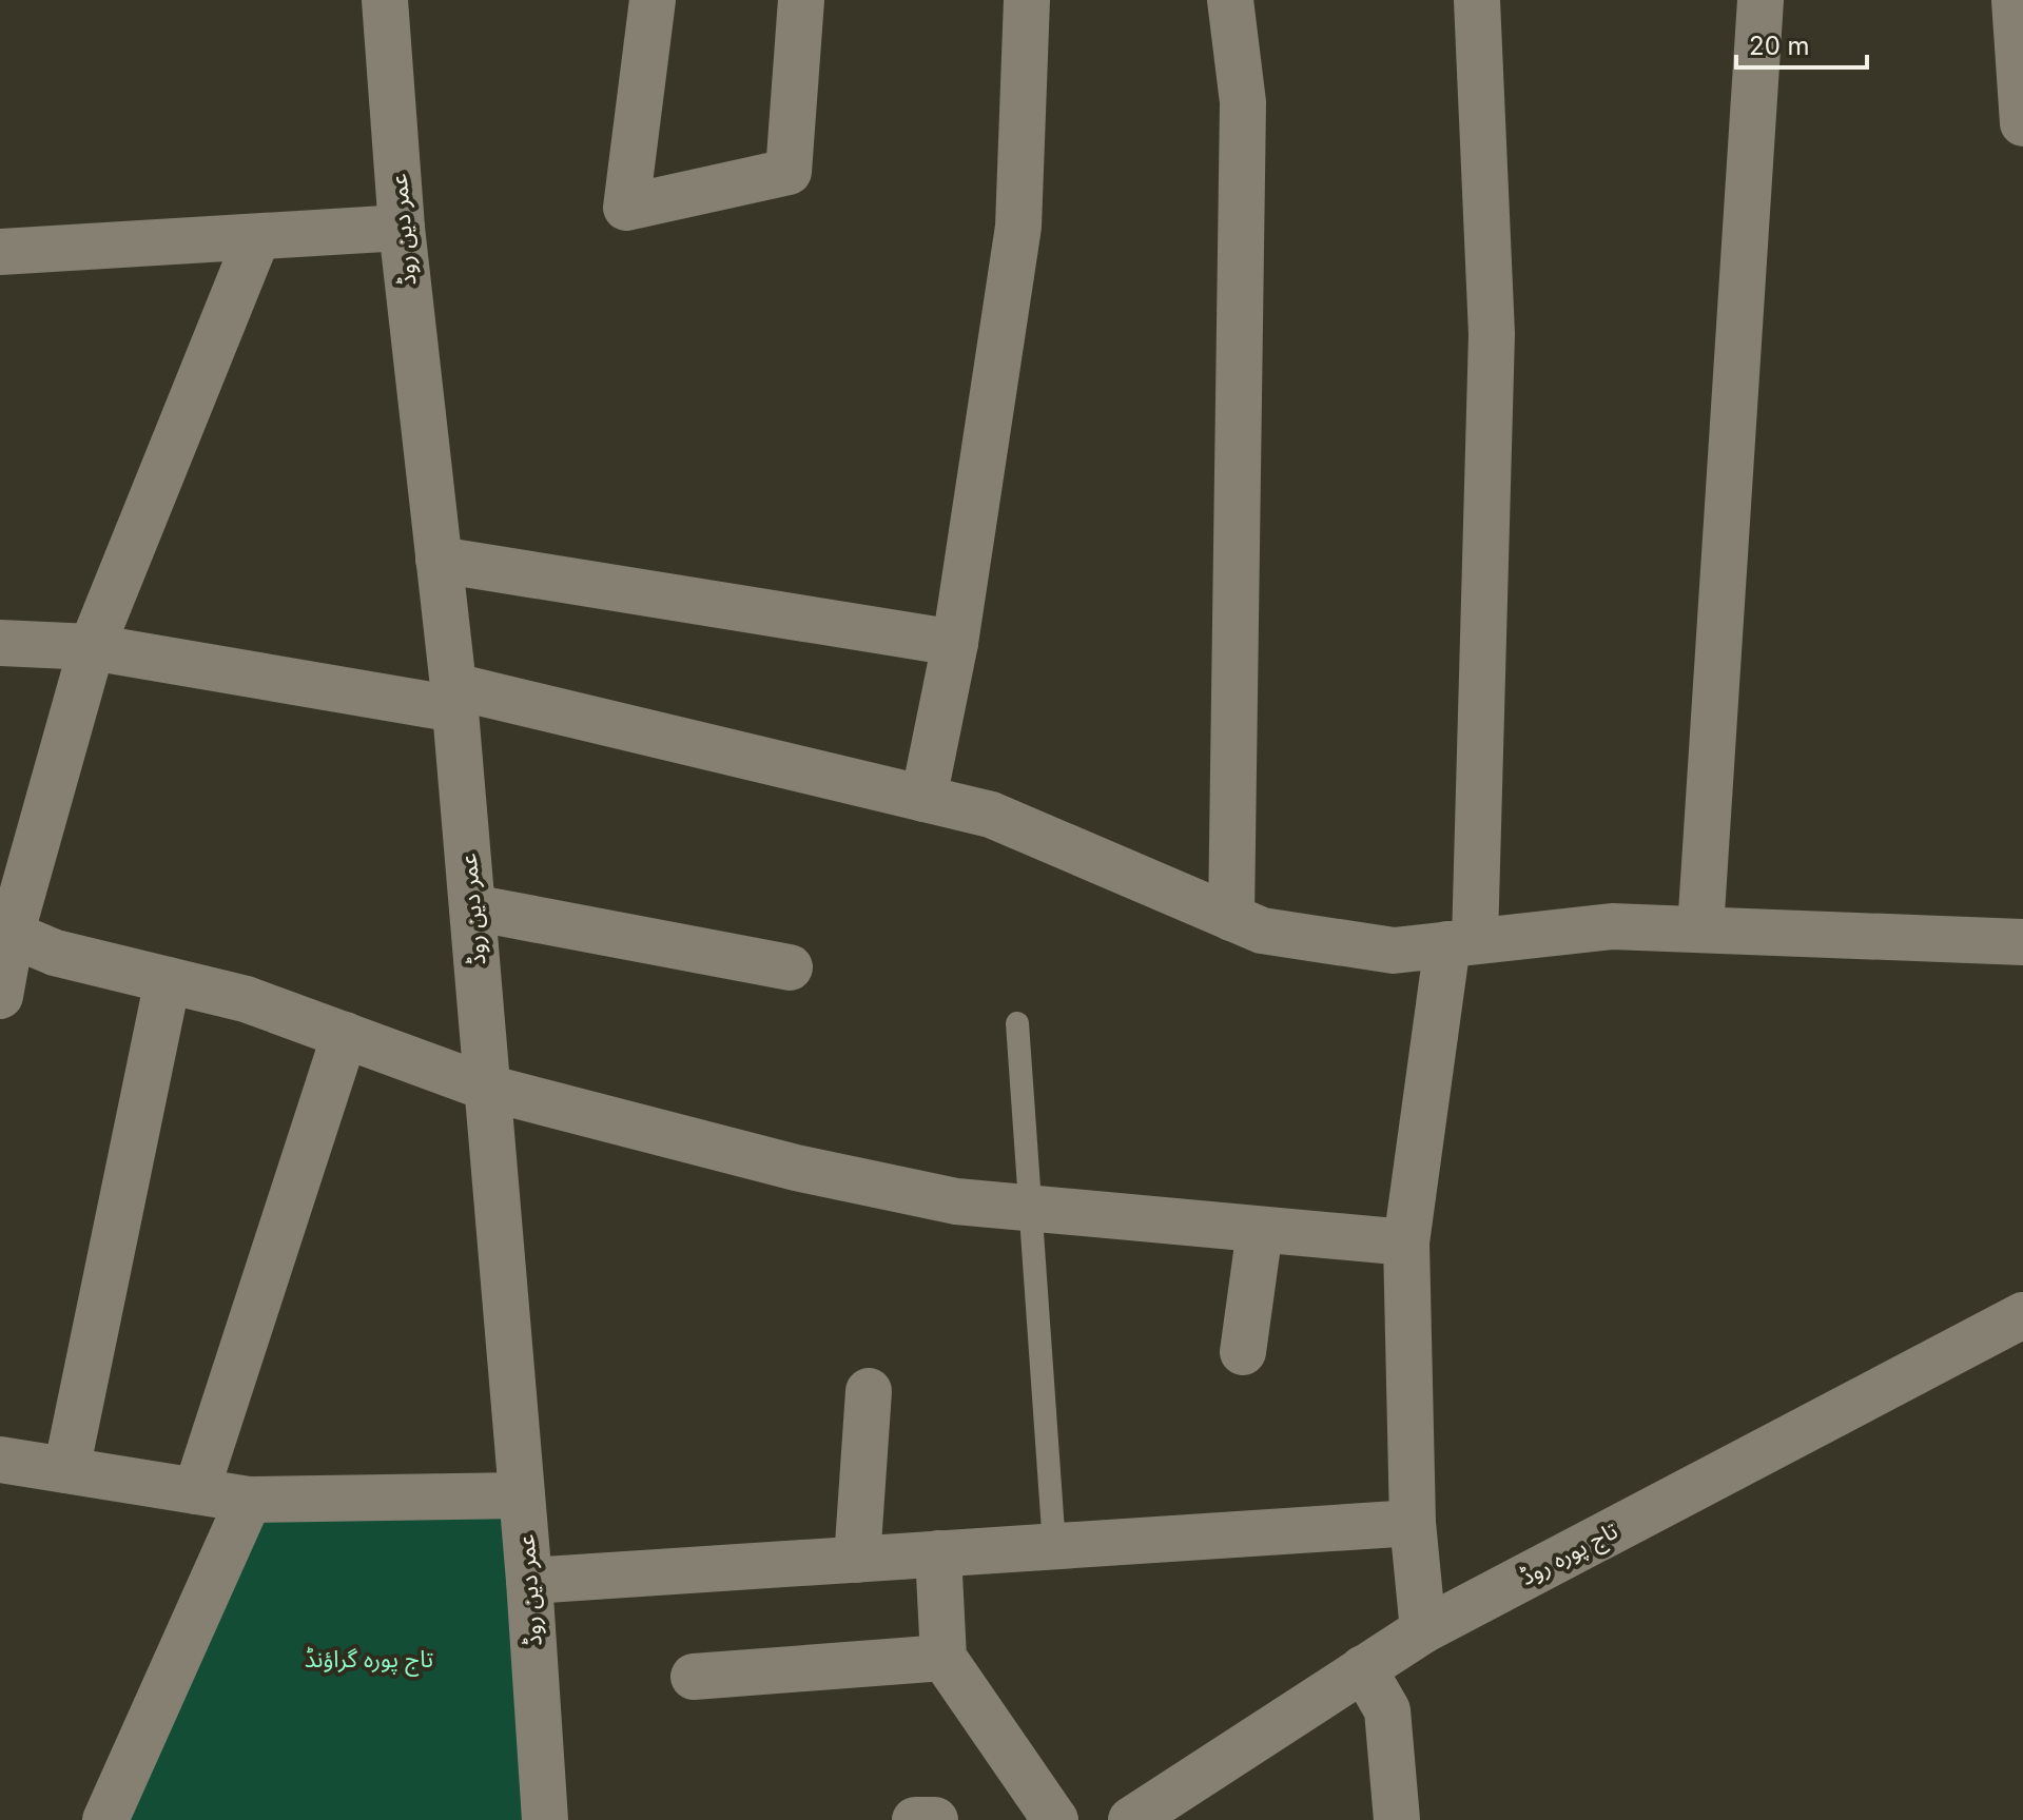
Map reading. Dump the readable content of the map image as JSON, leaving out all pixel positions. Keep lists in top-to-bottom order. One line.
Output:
{"streets":{"street":["عمر دین روڈ","تاج پورہ روڈ"]},"parks":["تاج پورہ گراؤنڈ"],"scale_bar":"20 m"}
